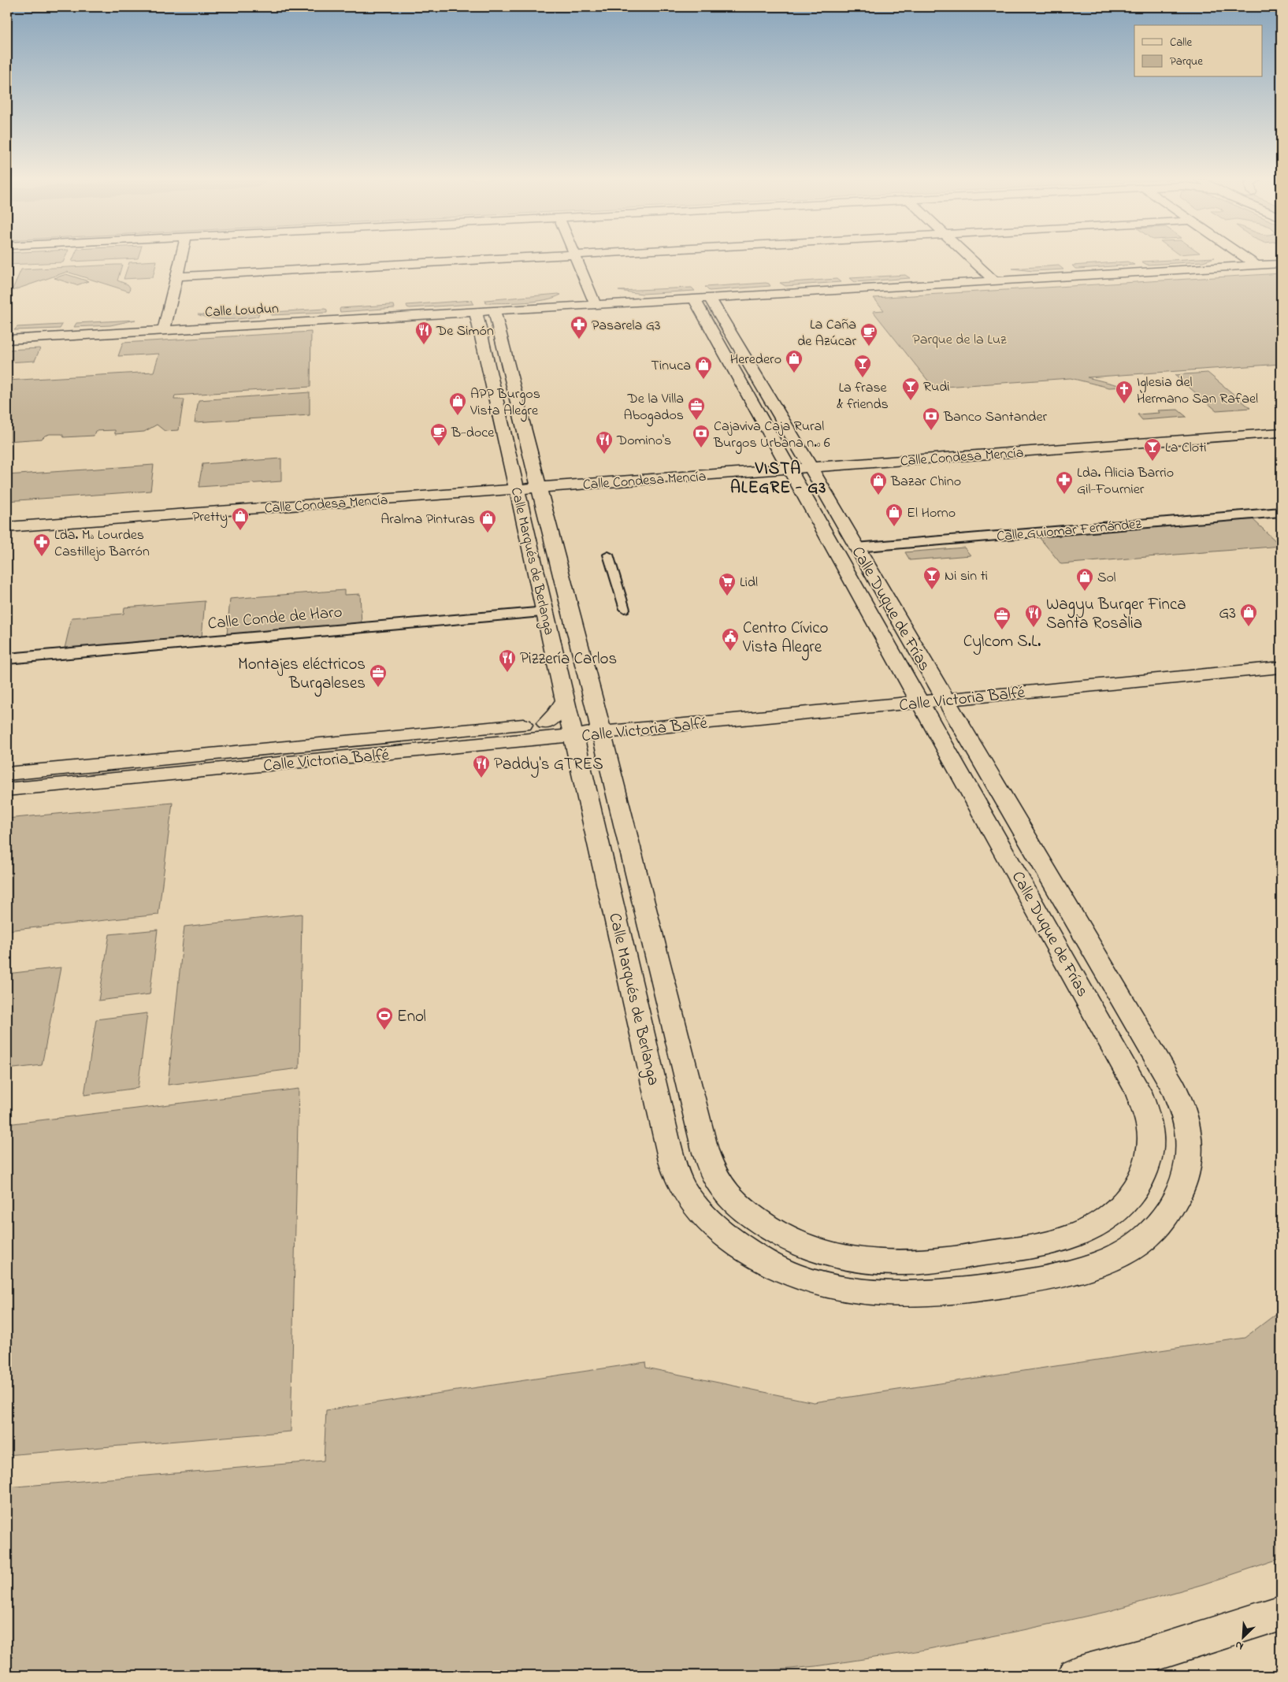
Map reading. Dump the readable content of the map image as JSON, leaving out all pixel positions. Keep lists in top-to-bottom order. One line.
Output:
{"streets":{"street":["Calle Loudun","Calle Condesa Mencía","Calle Guiomar Fernández","Calle Marqués de Berlanga","Calle Duque de Frías","Calle Conde de Haro","Calle Victoria Balfé"]},"crossings":[["Calle Loudun","Calle Marqués de Berlanga"],["Calle Loudun","Calle Duque de Frías"],["Calle Condesa Mencía","Calle Marqués de Berlanga"],["Calle Condesa Mencía","Calle Duque de Frías"],["Calle Guiomar Fernández","Calle Duque de Frías"],["Calle Marqués de Berlanga","Calle Duque de Frías"],["Calle Marqués de Berlanga","Calle Conde de Haro"],["Calle Marqués de Berlanga","Calle Victoria Balfé"],["Calle Duque de Frías","Calle Victoria Balfé"]],"districts":["VISTA ALEGRE - G3"],"parks":["Parque de la Luz"],"places":{"pharmacy":["Pasarela G3","Lda. Alicia Barrio Gil-Fournier","Lda. Mª Lourdes Castillejo Barrón"],"restaurant":["De Simón","Domino's","Wagyu Burger Finca Santa Rosalia","Pizzería Carlos","Paddy's GTRES"],"cafe":["La Caña de Azúcar","B-doce"],"shop":["Heredero","Tinuca","APP Burgos Vista Alegre","Bazar Chino","El Horno","Pretty","Aralma Pinturas","Sol","G3"],"bar":["La frase & friends","Rudi","La Cloti","Ni sin ti"],"church":["Iglesia del Hermano San Rafael"],"office":["De la Villa Abogados","Cylcom S.L.","Montajes eléctricos Burgaleses"],"bank":["Banco Santander","Cajaviva Caja Rural Burgos Urbana n.º 6"],"supermarket":["Lidl"],"public building":["Centro Cívico Vista Alegre"],"sports":["Enol"]},"legend":["Calle","Parque"],"north":"bottom left"}
